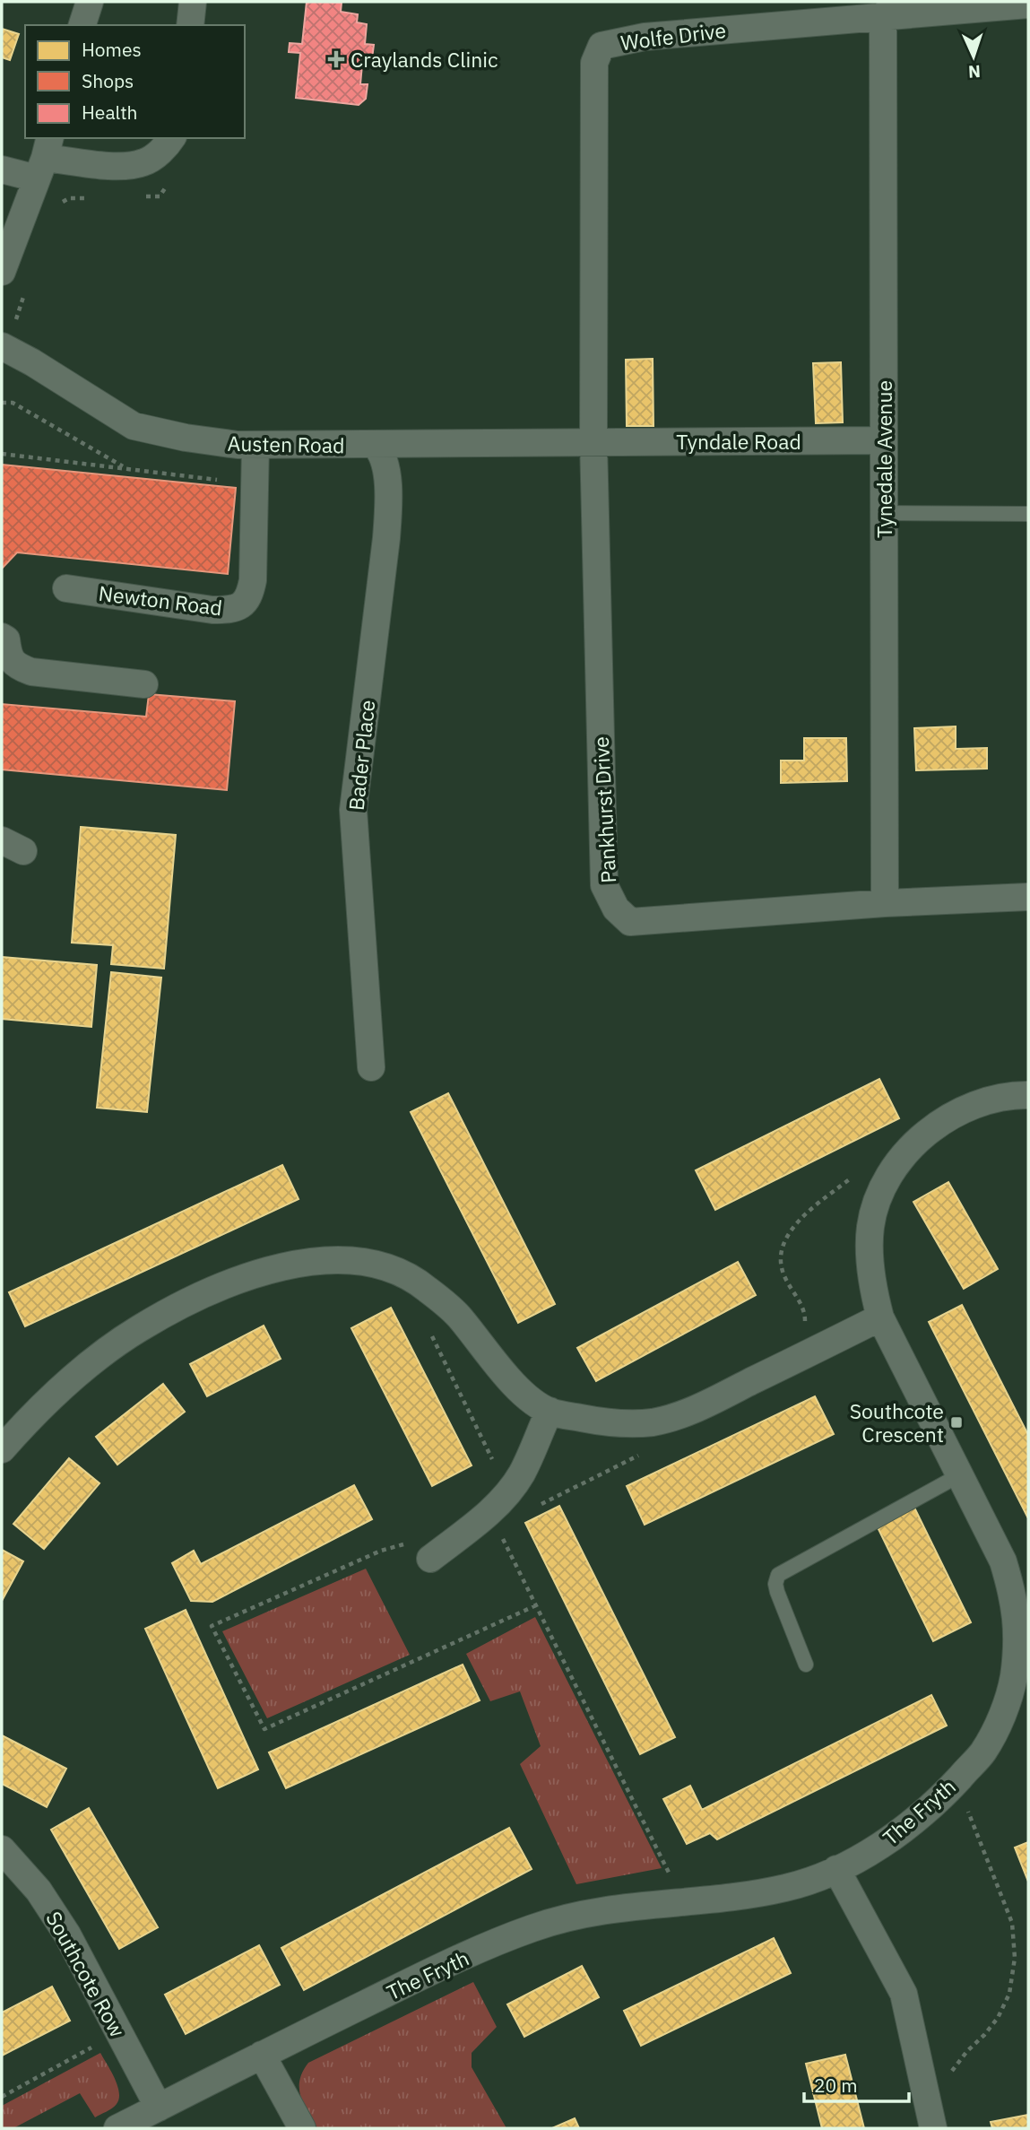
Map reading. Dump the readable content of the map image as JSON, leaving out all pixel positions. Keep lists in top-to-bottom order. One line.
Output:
{"streets":{"street":["Wolfe Drive","Tyndale Road","Austen Road","Tynedale Avenue","Newton Road","Bader Place","Pankhurst Drive","The Fryth","Southcote Row"]},"crossings":[["Wolfe Drive","Tyndale Road"],["Wolfe Drive","Austen Road"],["Wolfe Drive","Tynedale Avenue"],["Wolfe Drive","Pankhurst Drive"],["Tyndale Road","Austen Road"],["Tyndale Road","Tynedale Avenue"],["Tyndale Road","Pankhurst Drive"],["Austen Road","Newton Road"],["Austen Road","Bader Place"],["Austen Road","Pankhurst Drive"],["Tynedale Avenue","Pankhurst Drive"],["The Fryth","Southcote Row"]],"places":{"health":["Craylands Clinic"],"transit":["Southcote Crescent"]},"legend":["Homes","Shops","Health"],"scale_bar":"20 m","north":"bottom"}
